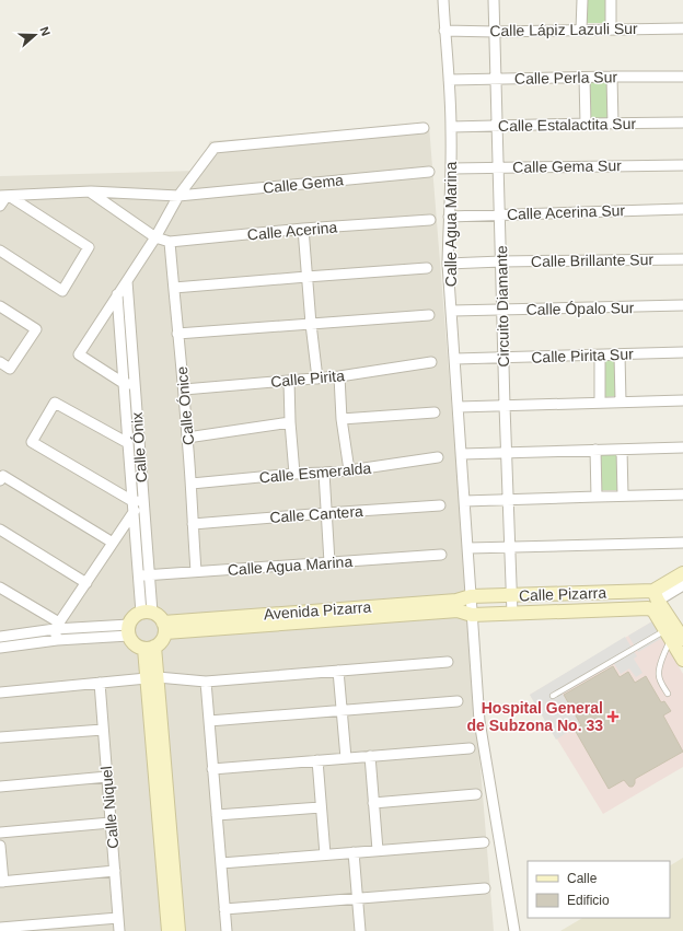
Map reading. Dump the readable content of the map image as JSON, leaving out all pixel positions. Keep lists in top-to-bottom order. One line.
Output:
{"streets":{"street":["Calle Lápiz Lazuli Sur","Calle Perla Sur","Calle Estalactita Sur","Calle Gema Sur","Calle Gema","Calle Acerina Sur","Calle Agua Marina","Calle Acerina","Calle Brillante Sur","Circuito Diamante","Calle Ópalo Sur","Calle Pirita Sur","Calle Pirita","Calle Ónice","Calle Ónix","Calle Esmeralda","Calle Cantera","Calle Pizarra","Avenida Pizarra","Calle Niquel"]},"crossings":[["Calle Lápiz Lazuli Sur","Calle Agua Marina"],["Calle Lápiz Lazuli Sur","Circuito Diamante"],["Calle Perla Sur","Calle Agua Marina"],["Calle Perla Sur","Circuito Diamante"],["Calle Estalactita Sur","Calle Agua Marina"],["Calle Estalactita Sur","Circuito Diamante"],["Calle Gema Sur","Calle Agua Marina"],["Calle Gema Sur","Circuito Diamante"],["Calle Gema","Calle Acerina"],["Calle Acerina Sur","Calle Agua Marina"],["Calle Acerina Sur","Circuito Diamante"],["Calle Agua Marina","Calle Brillante Sur"],["Calle Agua Marina","Calle Ópalo Sur"],["Calle Agua Marina","Calle Pirita Sur"],["Calle Agua Marina","Calle Ónice"],["Calle Agua Marina","Calle Ónix"],["Calle Agua Marina","Calle Pizarra"],["Calle Agua Marina","Avenida Pizarra"],["Calle Acerina","Calle Ónice"],["Calle Brillante Sur","Circuito Diamante"],["Circuito Diamante","Calle Ópalo Sur"],["Circuito Diamante","Calle Pirita Sur"],["Circuito Diamante","Calle Pizarra"],["Calle Pirita","Calle Ónice"],["Calle Ónice","Calle Esmeralda"],["Calle Ónice","Calle Cantera"],["Calle Ónix","Avenida Pizarra"],["Calle Pizarra","Avenida Pizarra"]],"places":{"health":["Hospital General de Subzona No. 33"]},"legend":["Calle","Edificio"],"north":"right"}
